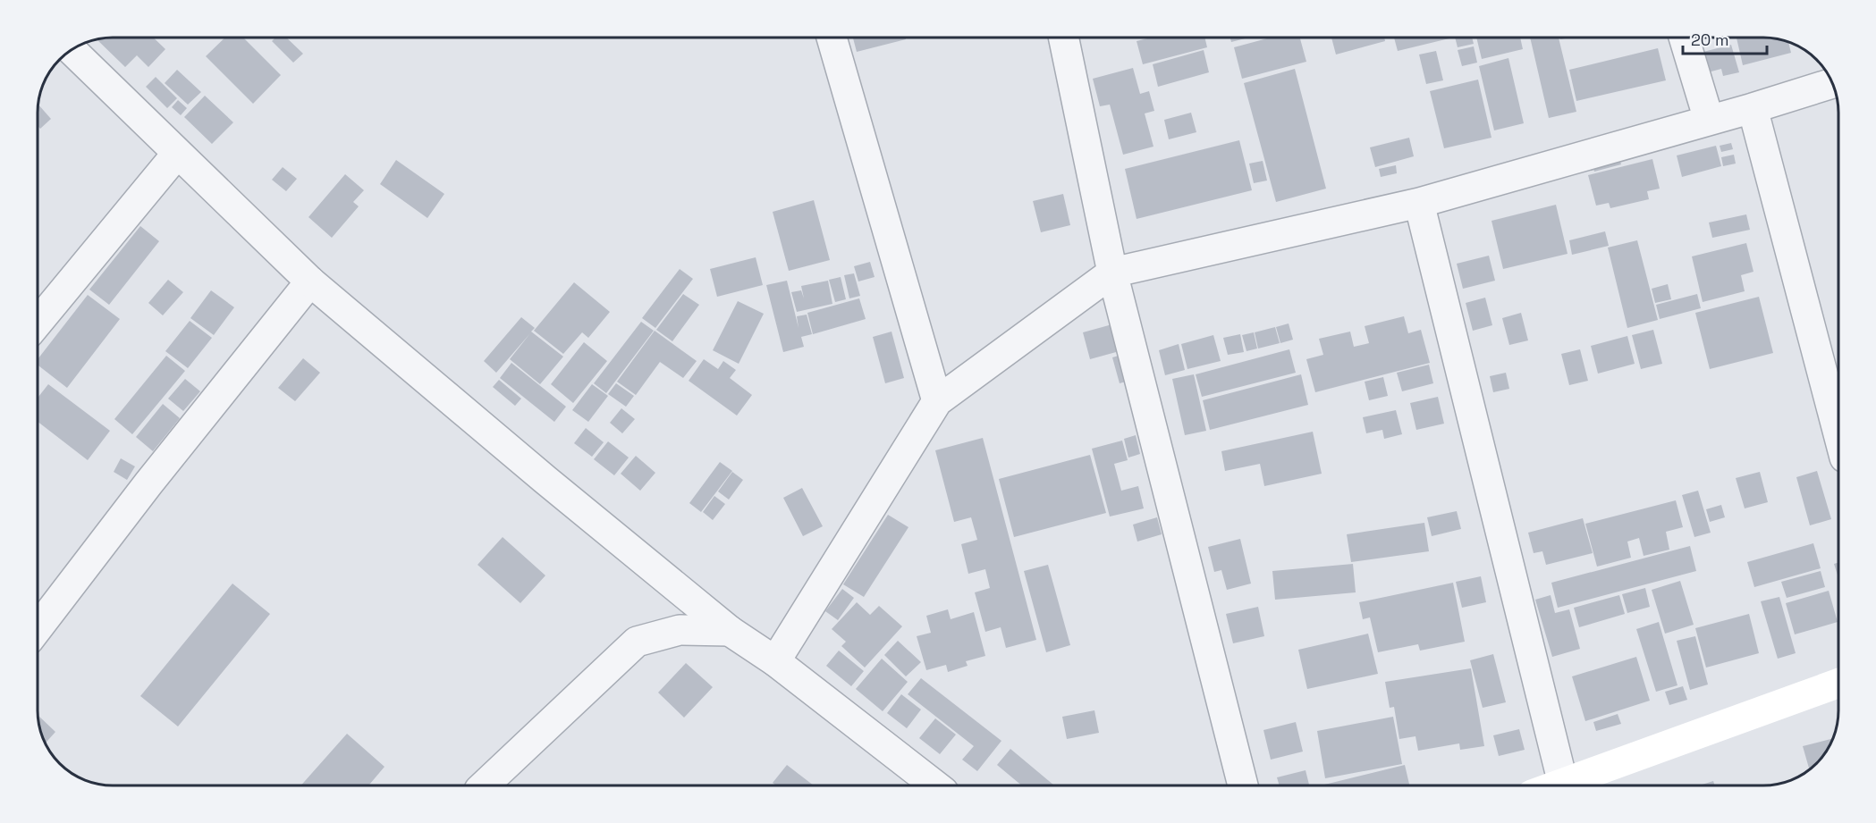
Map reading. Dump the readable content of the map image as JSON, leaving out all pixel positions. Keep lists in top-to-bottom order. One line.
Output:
{"scale_bar":"20 m"}
